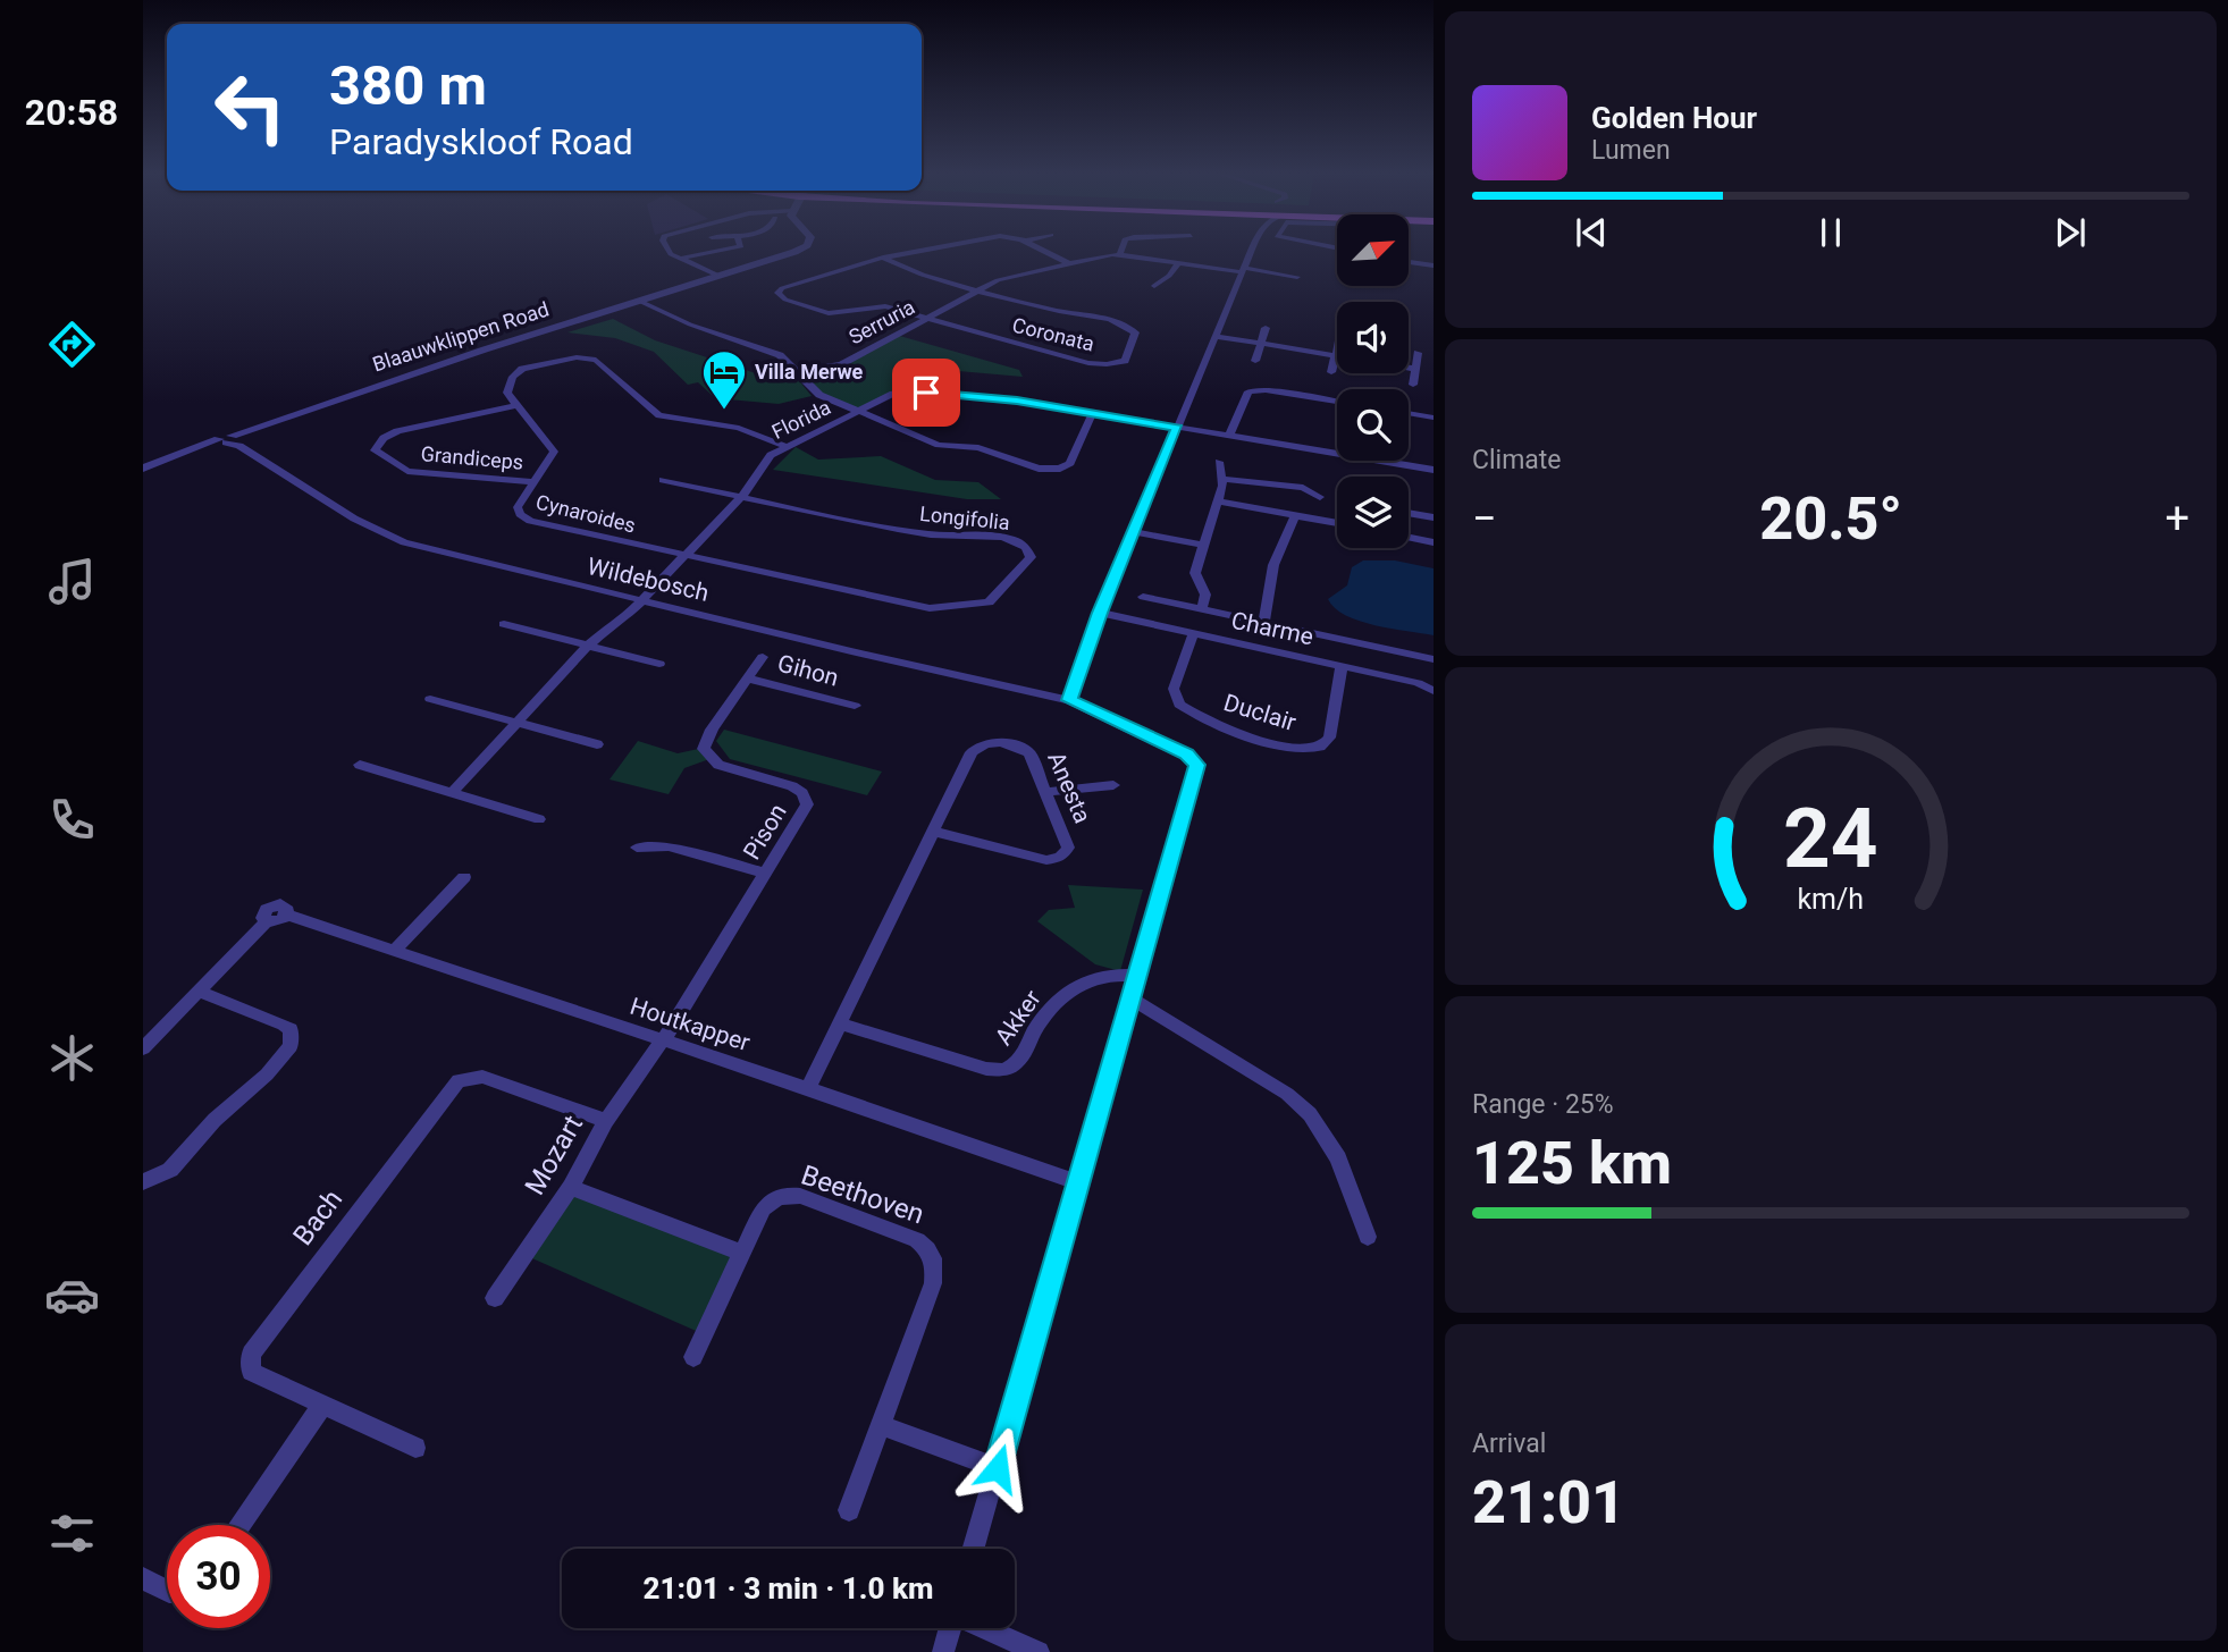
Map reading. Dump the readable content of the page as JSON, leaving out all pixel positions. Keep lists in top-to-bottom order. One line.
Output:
{"streets":{"street":["Serruria","Coronata","Blaauwklippen Road","Florida","Grandiceps","Cynaroides","Longifolia","Wildebosch","Charme","Gihon","Duclair","Anesta","Pison","Akker","Houtkapper","Mozart","Beethoven","Bach"]},"crossings":[["Serruria","Coronata"],["Blaauwklippen Road","Wildebosch"],["Florida","Cynaroides"],["Florida","Longifolia"],["Florida","Wildebosch"],["Grandiceps","Cynaroides"],["Cynaroides","Longifolia"],["Wildebosch","Akker"],["Charme","Duclair"],["Gihon","Pison"],["Anesta","Akker"],["Anesta","Houtkapper"],["Pison","Houtkapper"],["Pison","Mozart"],["Houtkapper","Mozart"],["Mozart","Bach"]],"places":{"hotel":["Villa Merwe"]},"north":"top right","page":{"tabs":"20:58","turn":["380 m","Paradyskloof Road"],"song":["Golden Hour","Lumen"],"tile":["Climate",["Range · 25%","125 km"],["Arrival","21:01"]],"heat":["−","20.5°","+"],"limit":"30","trip":"21:01 · 3 min · 1.0 km","gauge":["24","km/h"]}}
